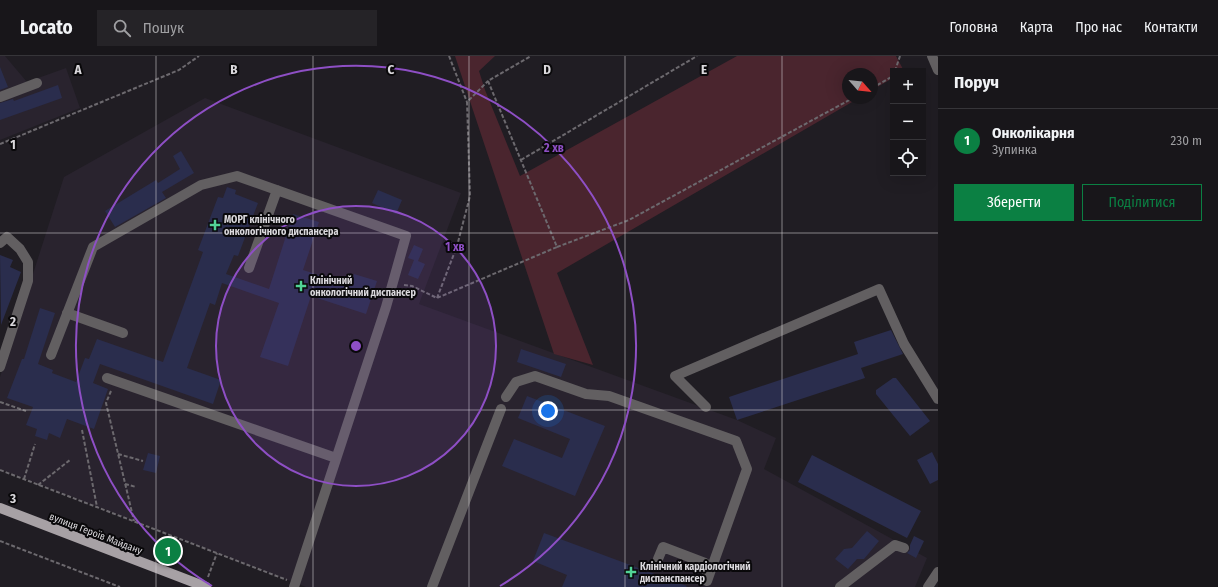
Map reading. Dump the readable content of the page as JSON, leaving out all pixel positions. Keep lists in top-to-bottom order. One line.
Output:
{"streets":{"main road":["вулиця Героїв Майдану"]},"places":{"health":["МОРГ клінічного онкологічного диспансера","Клінічний онкологічний диспансер","Клінічний кардіологічний диспанспансер"]},"north":"bottom right","page":{"header":"Locato","search":"Пошук","nav":["Головна","Карта","Про нас","Контакти"],"heading":"Поруч","map_buttons":["+","−"],"list":[{"mark":"1","name":"Онколікарня","note":"Зупинка","value":"230 m"}],"buttons":["Зберегти","Поділитися"],"pins":"1"},"grid":{"columns":["A","B","C","D","E"],"rows":["1","2","3"]},"rings":["2 хв","1 хв"]}
